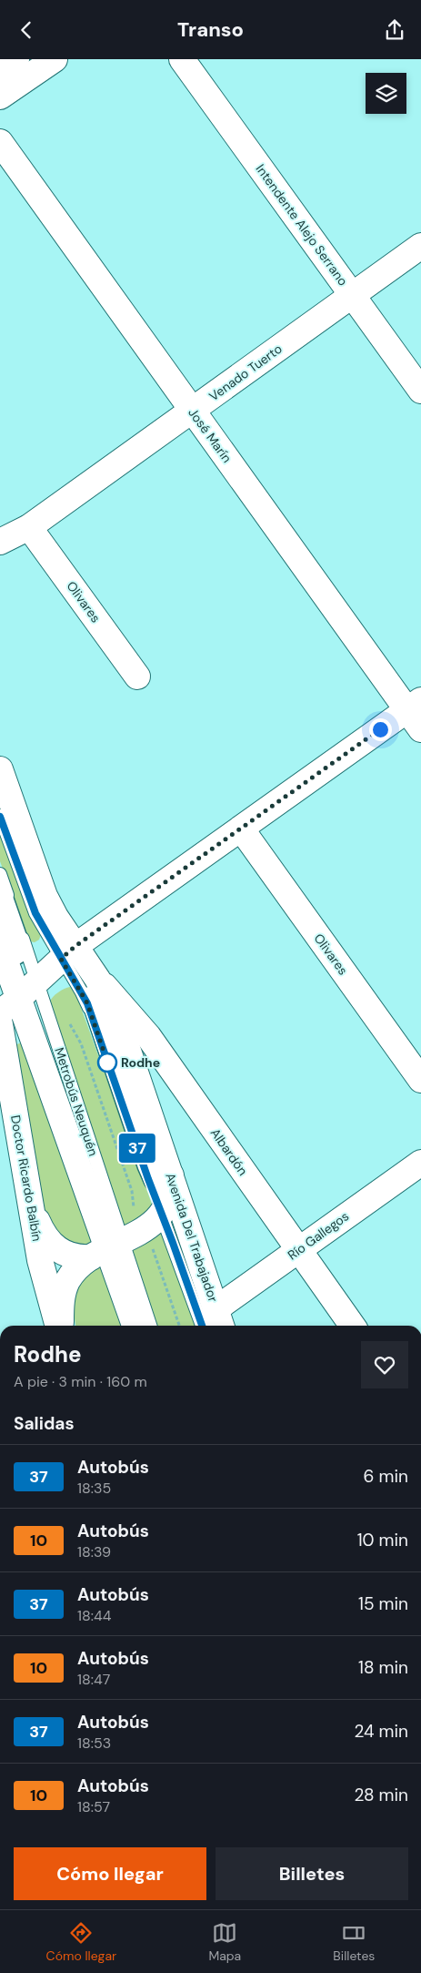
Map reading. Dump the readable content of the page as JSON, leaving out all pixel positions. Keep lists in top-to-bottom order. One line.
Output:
{"streets":{"street":["Intendente Alejo Serrano","Venado Tuerto","José Marín","Olivares","Albardón","Doctor Ricardo Balbín","Río Gallegos","Avenida Del Trabajador"],"lane":["Metrobús Neuquén"]},"crossings":[["Intendente Alejo Serrano","Venado Tuerto"],["Venado Tuerto","José Marín"],["Venado Tuerto","Olivares"],["Metrobús Neuquén","Doctor Ricardo Balbín"],["Albardón","Río Gallegos"],["Albardón","Avenida Del Trabajador"],["Doctor Ricardo Balbín","Avenida Del Trabajador"],["Río Gallegos","Avenida Del Trabajador"]],"places":["Rodhe"],"lines":["bus line 37"],"page":{"header":"Transo","on_map":"37","heading":[["Rodhe","A pie · 3 min · 160 m"],"Salidas"],"list":[{"mark":"37","name":"Autobús","note":"18:35","value":"6 min"},{"mark":"10","name":"Autobús","note":"18:39","value":"10 min"},{"mark":"37","name":"Autobús","note":"18:44","value":"15 min"},{"mark":"10","name":"Autobús","note":"18:47","value":"18 min"},{"mark":"37","name":"Autobús","note":"18:53","value":"24 min"},{"mark":"10","name":"Autobús","note":"18:57","value":"28 min"}],"buttons":["Cómo llegar","Billetes"],"tabs":["Cómo llegar","Mapa","Billetes"]}}
